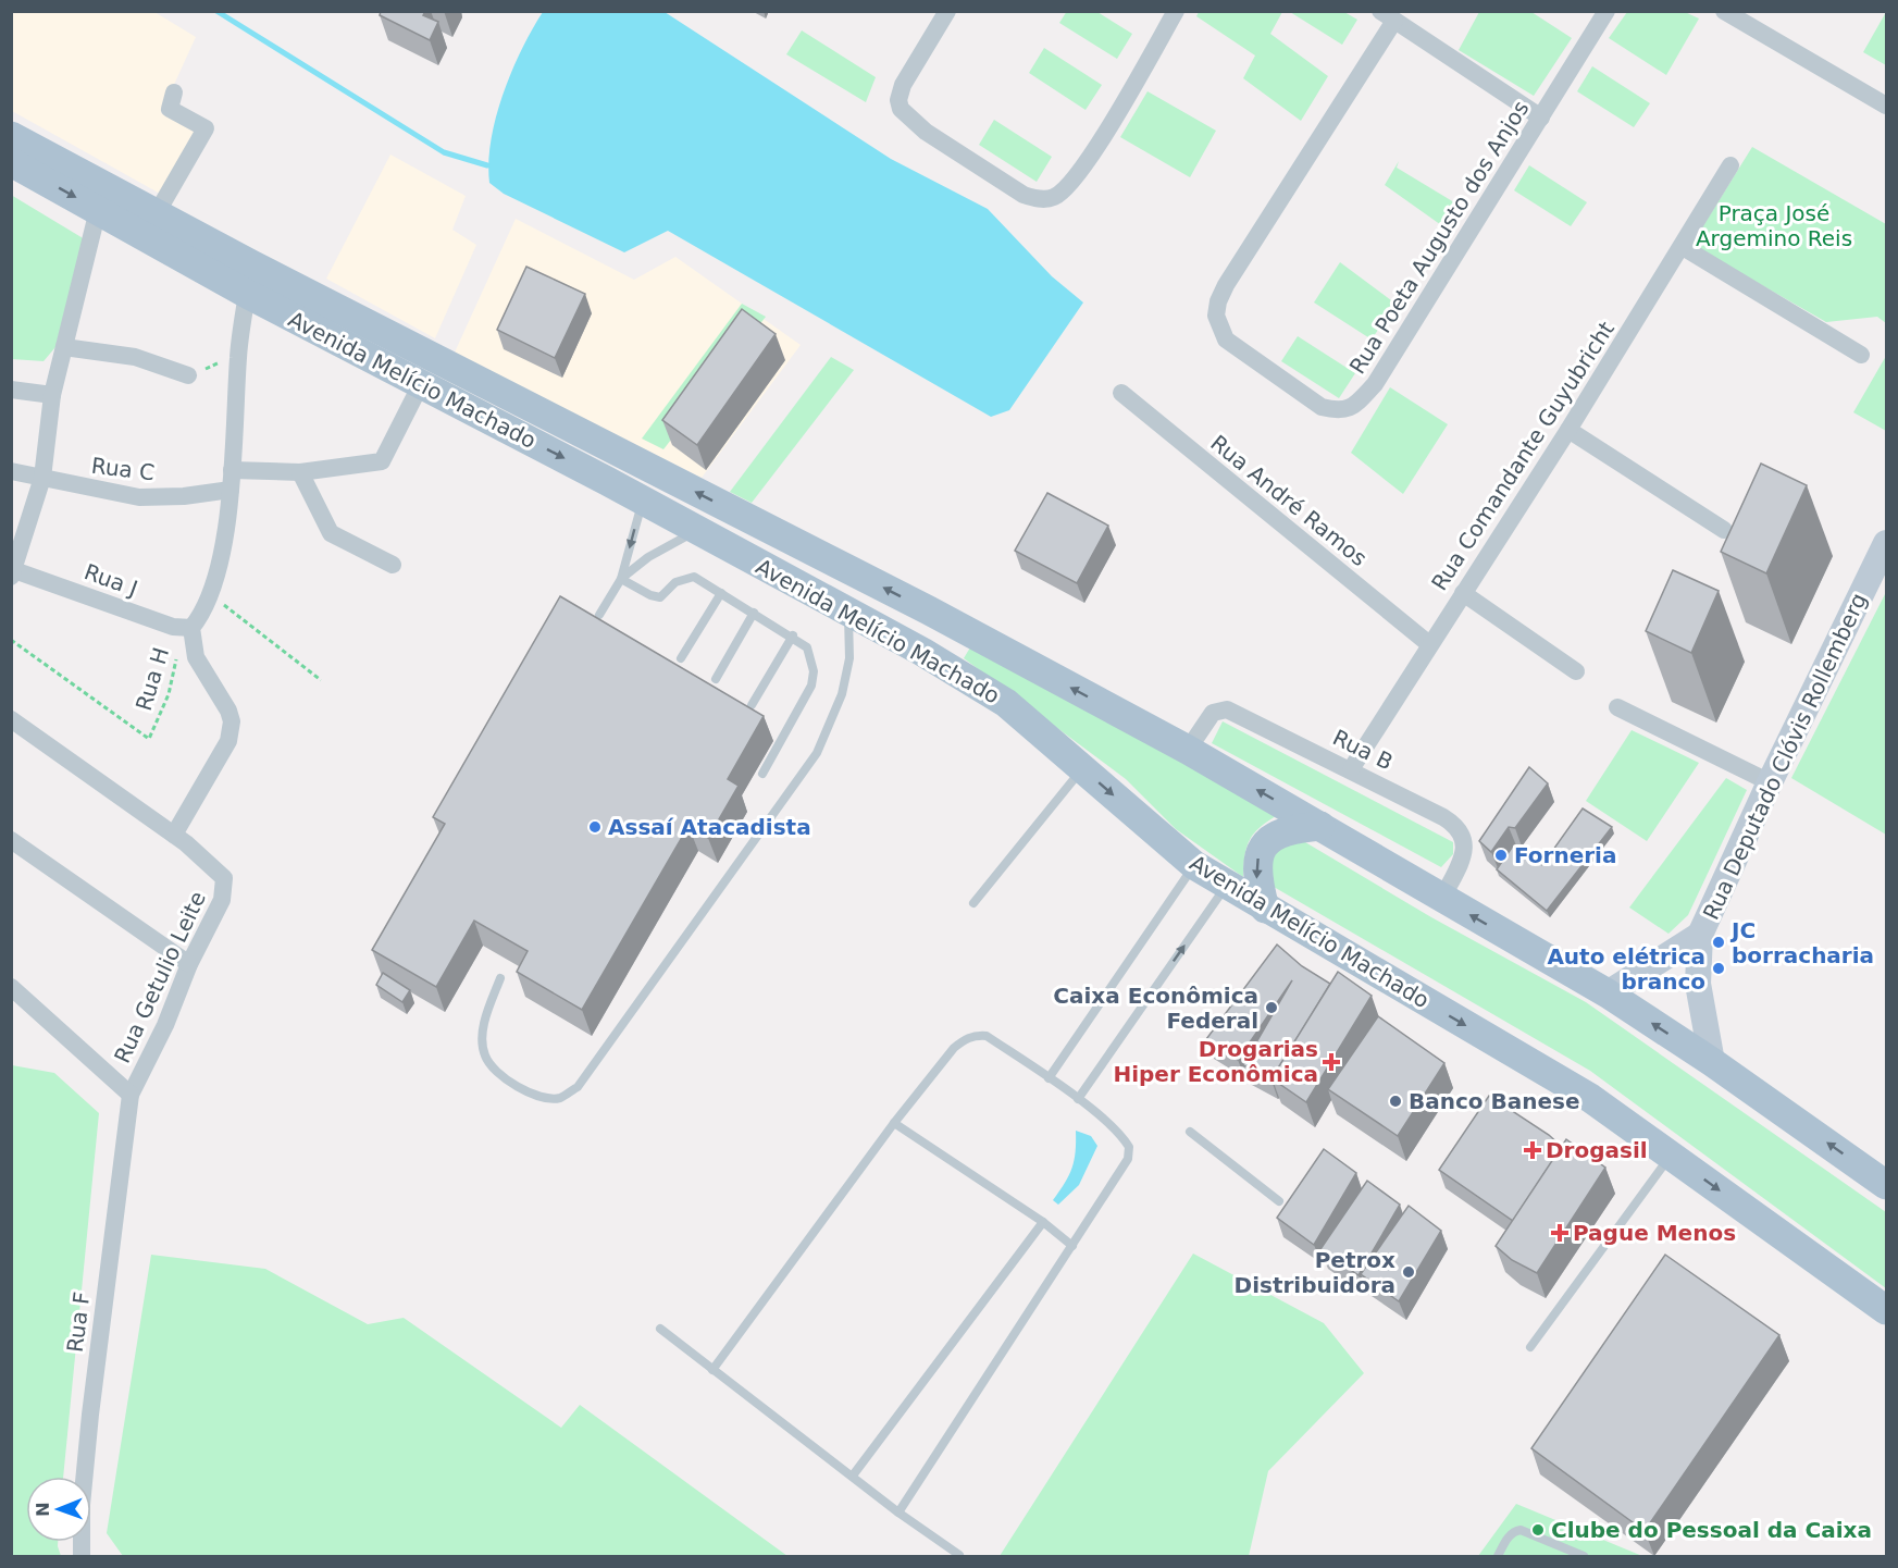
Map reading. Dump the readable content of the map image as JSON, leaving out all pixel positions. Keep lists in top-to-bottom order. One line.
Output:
{"streets":{"main road":["Avenida Melício Machado"],"street":["Rua Poeta Augusto dos Anjos","Rua Comandante Guyubricht","Rua C","Rua André Ramos","Rua J","Rua B","Rua Deputado Clóvis Rollemberg","Rua Getulio Leite","Rua F"],"path":["Rua H"]},"crossings":[["Avenida Melício Machado","Rua B"],["Avenida Melício Machado","Rua Deputado Clóvis Rollemberg"],["Rua Comandante Guyubricht","Rua André Ramos"],["Rua Comandante Guyubricht","Rua B"],["Rua J","Rua H"],["Rua Getulio Leite","Rua F"]],"parks":["Praça José Argemino Reis"],"places":{"other":["Assaí Atacadista","Forneria","JC borracharia","Auto elétrica branco","Caixa Econômica Federal","Banco Banese","Petrox Distribuidora","Clube do Pessoal da Caixa"],"health":["Drogarias Hiper Econômica","Drogasil","Pague Menos"]},"north":"left"}
